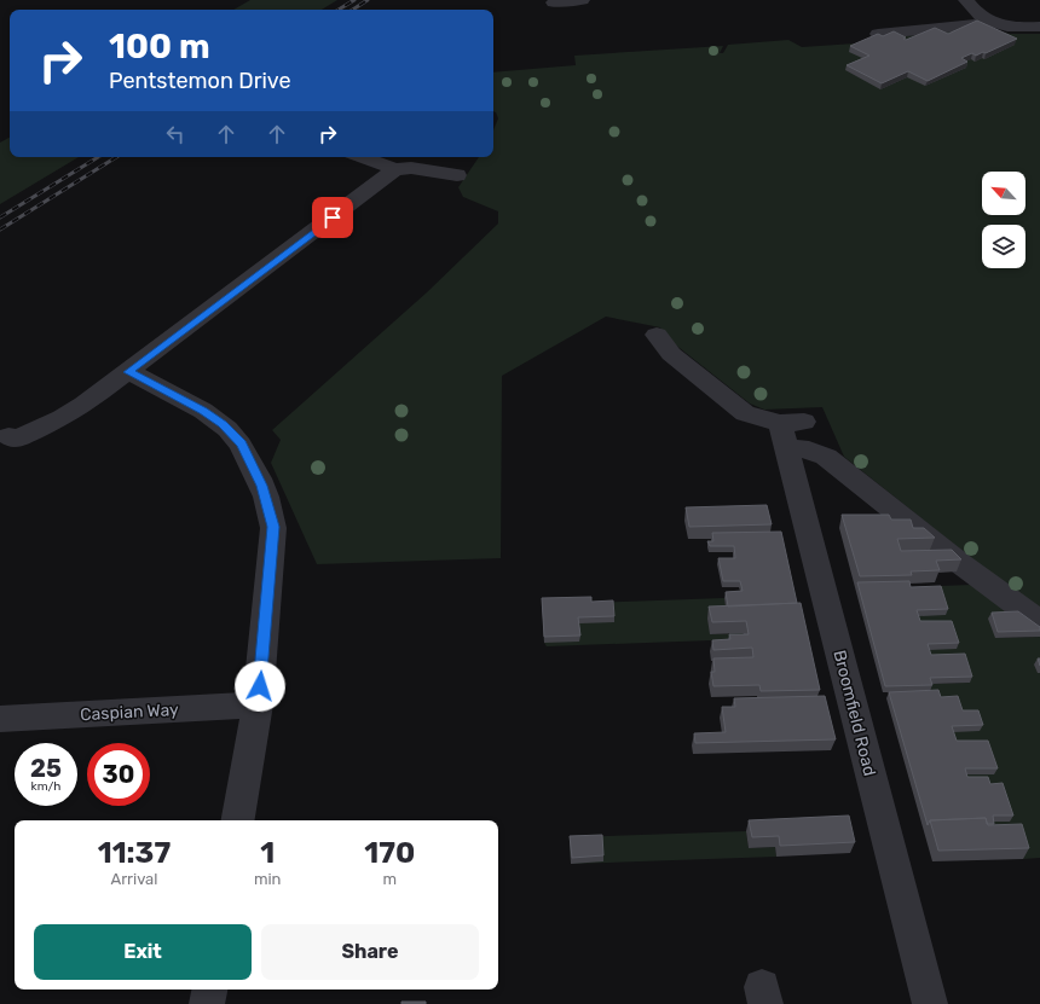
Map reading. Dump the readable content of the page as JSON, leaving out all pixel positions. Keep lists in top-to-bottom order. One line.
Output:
{"streets":{"street":["Caspian Way","Broomfield Road"]},"north":"top left","page":{"turn":["100 m","Pentstemon Drive"],"speed":"25 km/h","limit":"30","eta":["11:37","Arrival","1","min","170","m"],"buttons":["Exit","Share"]}}
